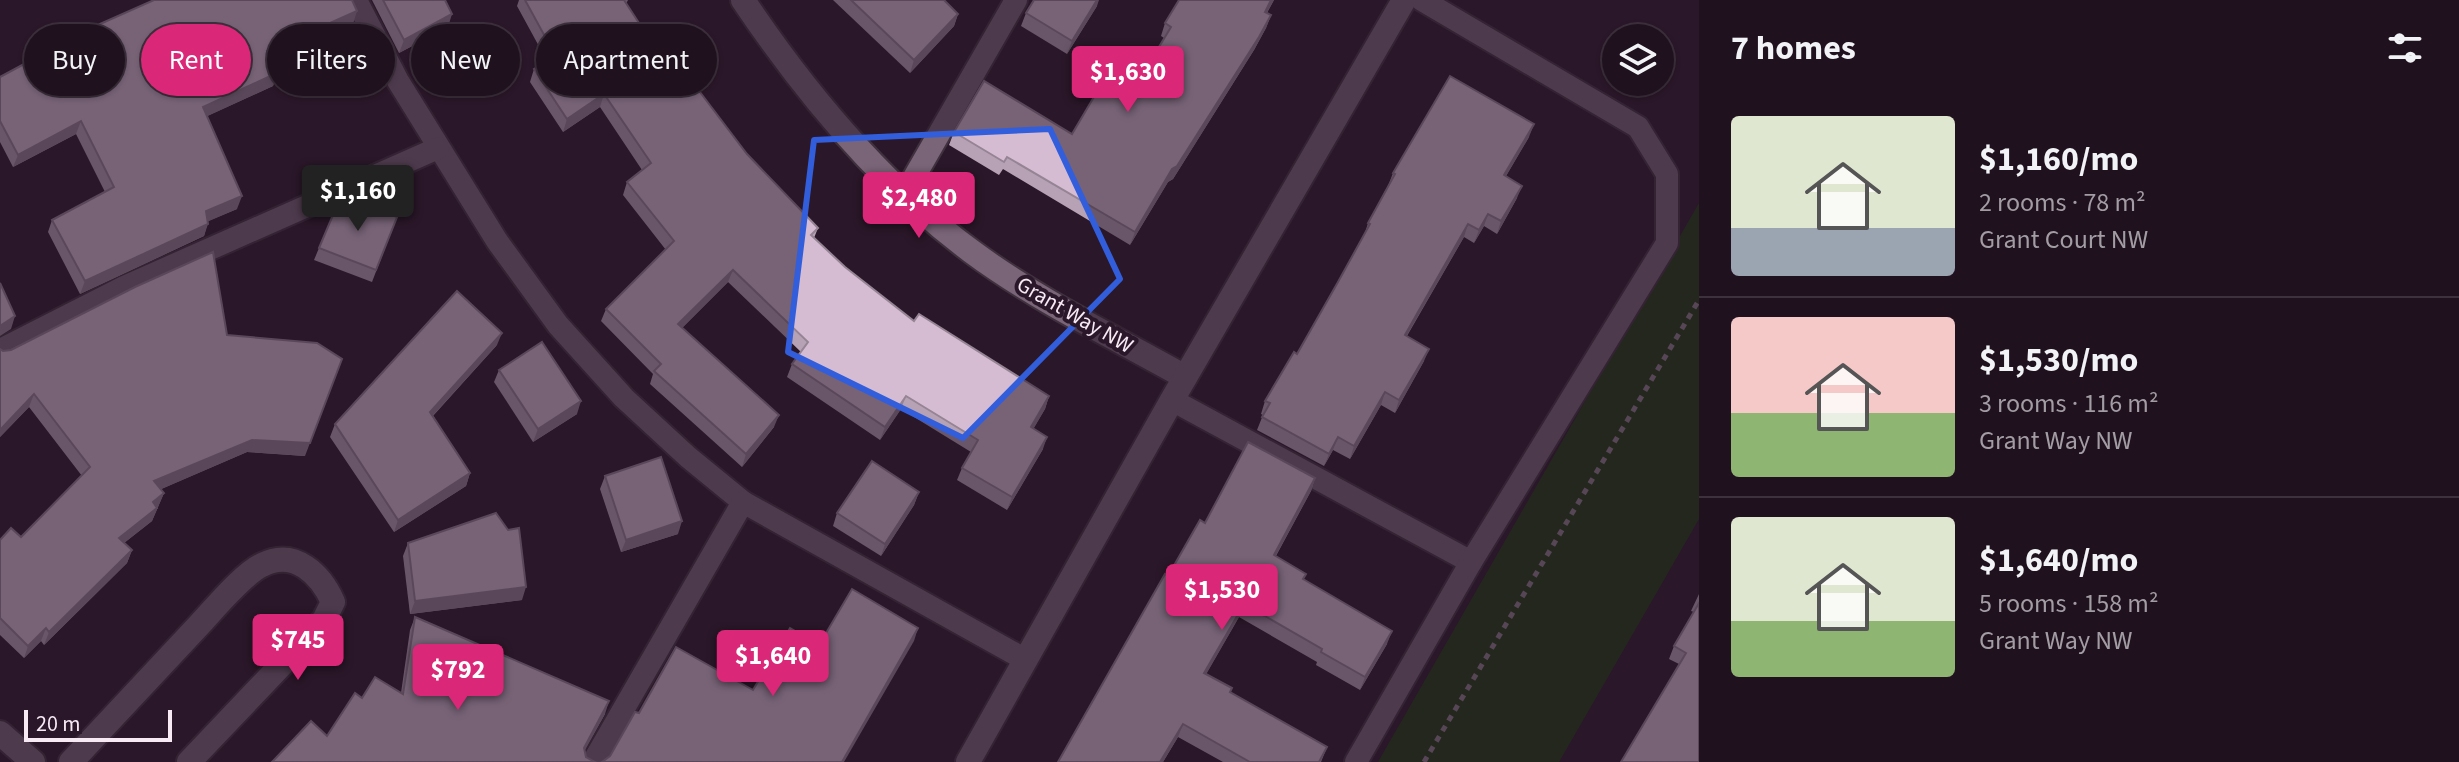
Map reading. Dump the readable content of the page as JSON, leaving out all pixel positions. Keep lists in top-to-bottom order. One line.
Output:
{"streets":{"street":["Grant Way NW"]},"scale_bar":"20 m","page":{"heading":"7 homes","chip":["Buy","Rent","Filters","New","Apartment"],"price":["$1,630","$1,160","$2,480","$1,530","$745","$1,640","$792"],"list":[{"name":"$1,160/mo","note":"2 rooms · 78 m² · Grant Court NW"},{"name":"$1,530/mo","note":"3 rooms · 116 m² · Grant Way NW"},{"name":"$1,640/mo","note":"5 rooms · 158 m² · Grant Way NW"}],"scale":"20 m"}}
